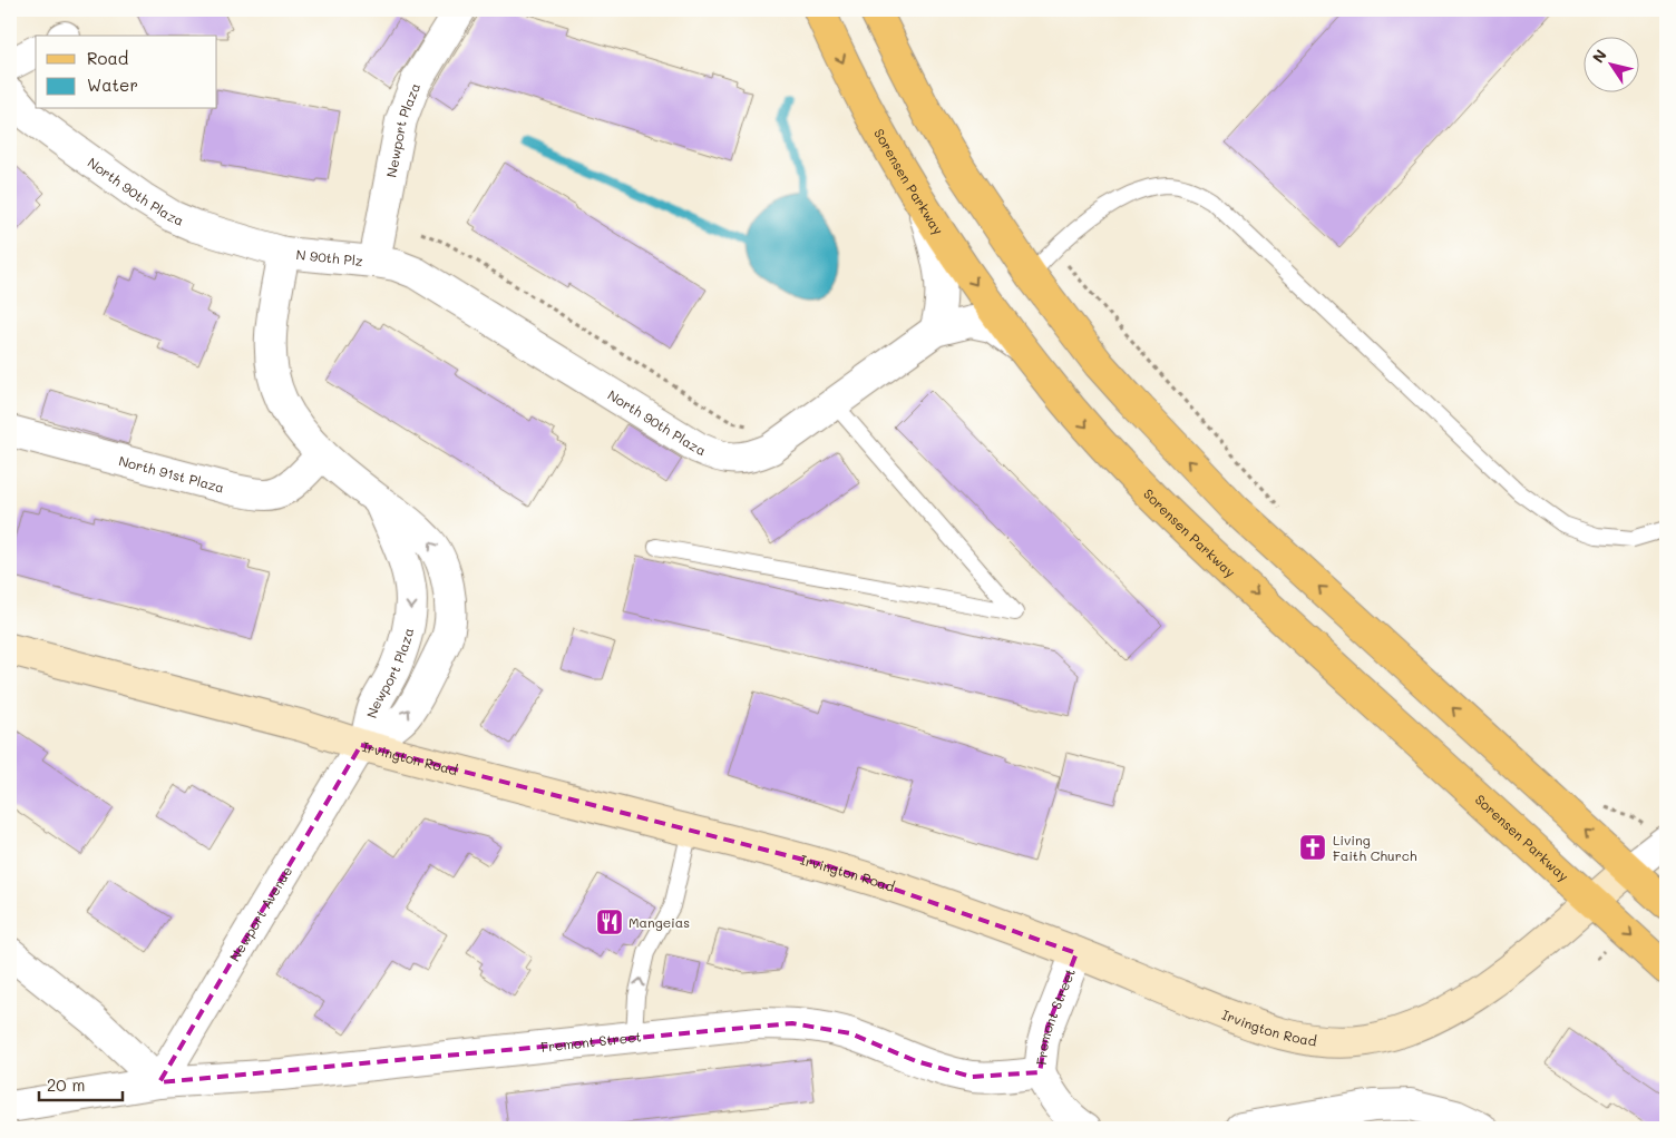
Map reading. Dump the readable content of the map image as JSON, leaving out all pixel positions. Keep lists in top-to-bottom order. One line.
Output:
{"streets":{"main road":["Sorensen Parkway"],"street":["Newport Plaza","North 90th Plaza","N 90th Plz","North 91st Plaza","Irvington Road","Newport Avenue","Fremont Street"]},"crossings":[["Newport Plaza","North 90th Plaza"],["Newport Plaza","N 90th Plz"],["Newport Plaza","North 91st Plaza"],["Newport Plaza","Irvington Road"],["Newport Plaza","Newport Avenue"],["Sorensen Parkway","Irvington Road"],["North 90th Plaza","N 90th Plz"],["Irvington Road","Newport Avenue"],["Irvington Road","Fremont Street"],["Newport Avenue","Fremont Street"]],"places":{"church":["Living Faith Church"],"restaurant":["Mangeias"]},"legend":["Road","Water"],"scale_bar":"20 m","north":"top left"}
